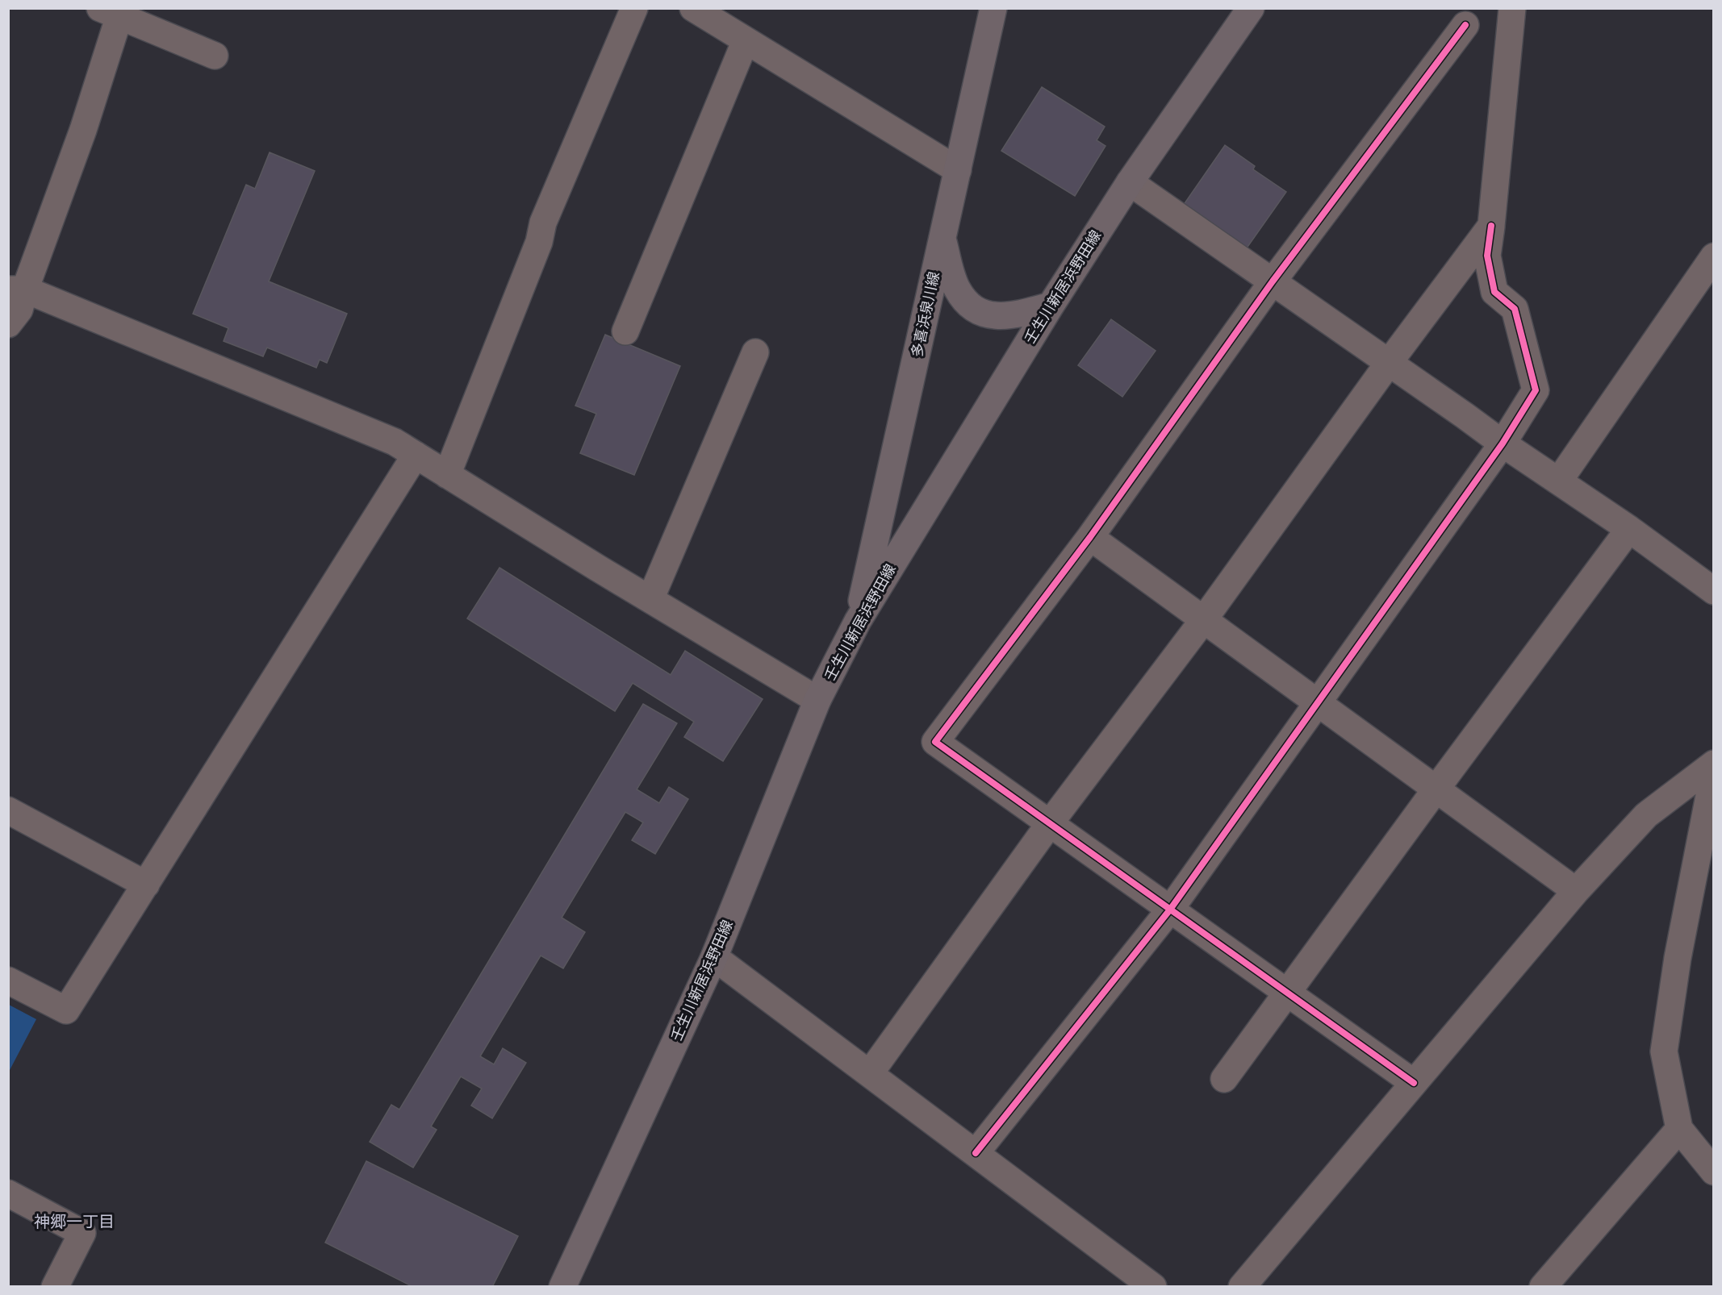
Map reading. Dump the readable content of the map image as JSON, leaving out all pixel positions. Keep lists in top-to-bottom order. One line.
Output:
{"streets":{"main road":["壬生川新居浜野田線","多喜浜泉川線"]},"crossings":[["壬生川新居浜野田線","多喜浜泉川線"]],"districts":["神郷一丁目"]}
